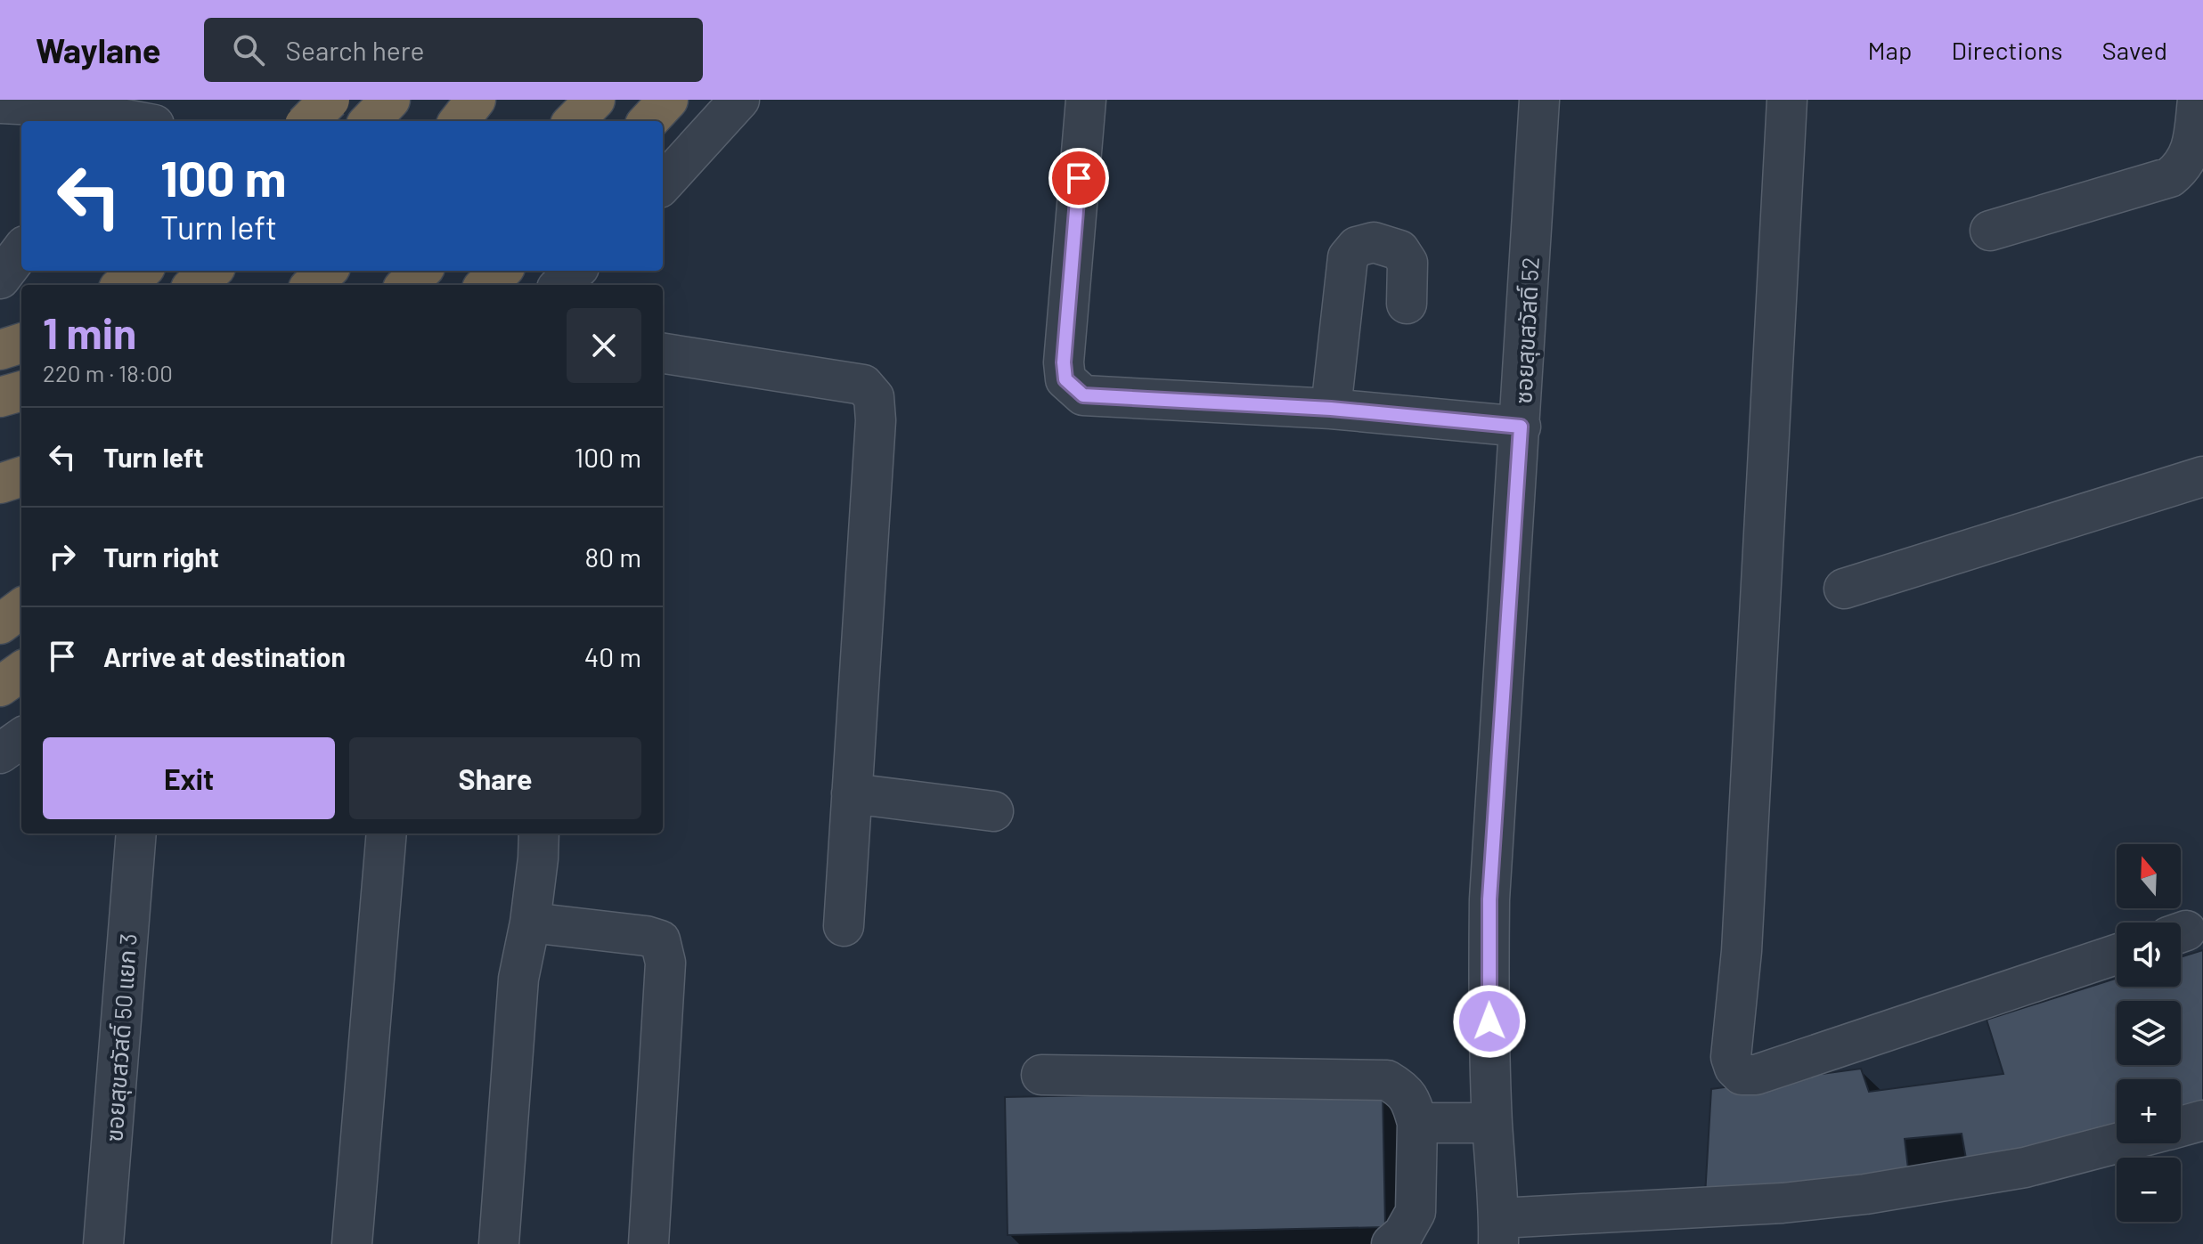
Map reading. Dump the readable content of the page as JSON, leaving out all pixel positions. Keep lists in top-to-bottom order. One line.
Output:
{"streets":{"street":["ซอยสุขสวัสดิ์ 52","ฃอยสุขสวัสดิ์ 50 แยก 3"]},"north":"top","page":{"header":"Waylane","search":"Search here","nav":["Map","Directions","Saved"],"turn":["100 m","Turn left"],"heading":["1 min","220 m · 18:00"],"list":[{"name":"Turn left","value":"100 m"},{"name":"Turn right","value":"80 m"},{"name":"Arrive at destination","value":"40 m"}],"buttons":["Exit","Share"],"map_buttons":["+","−"]}}
